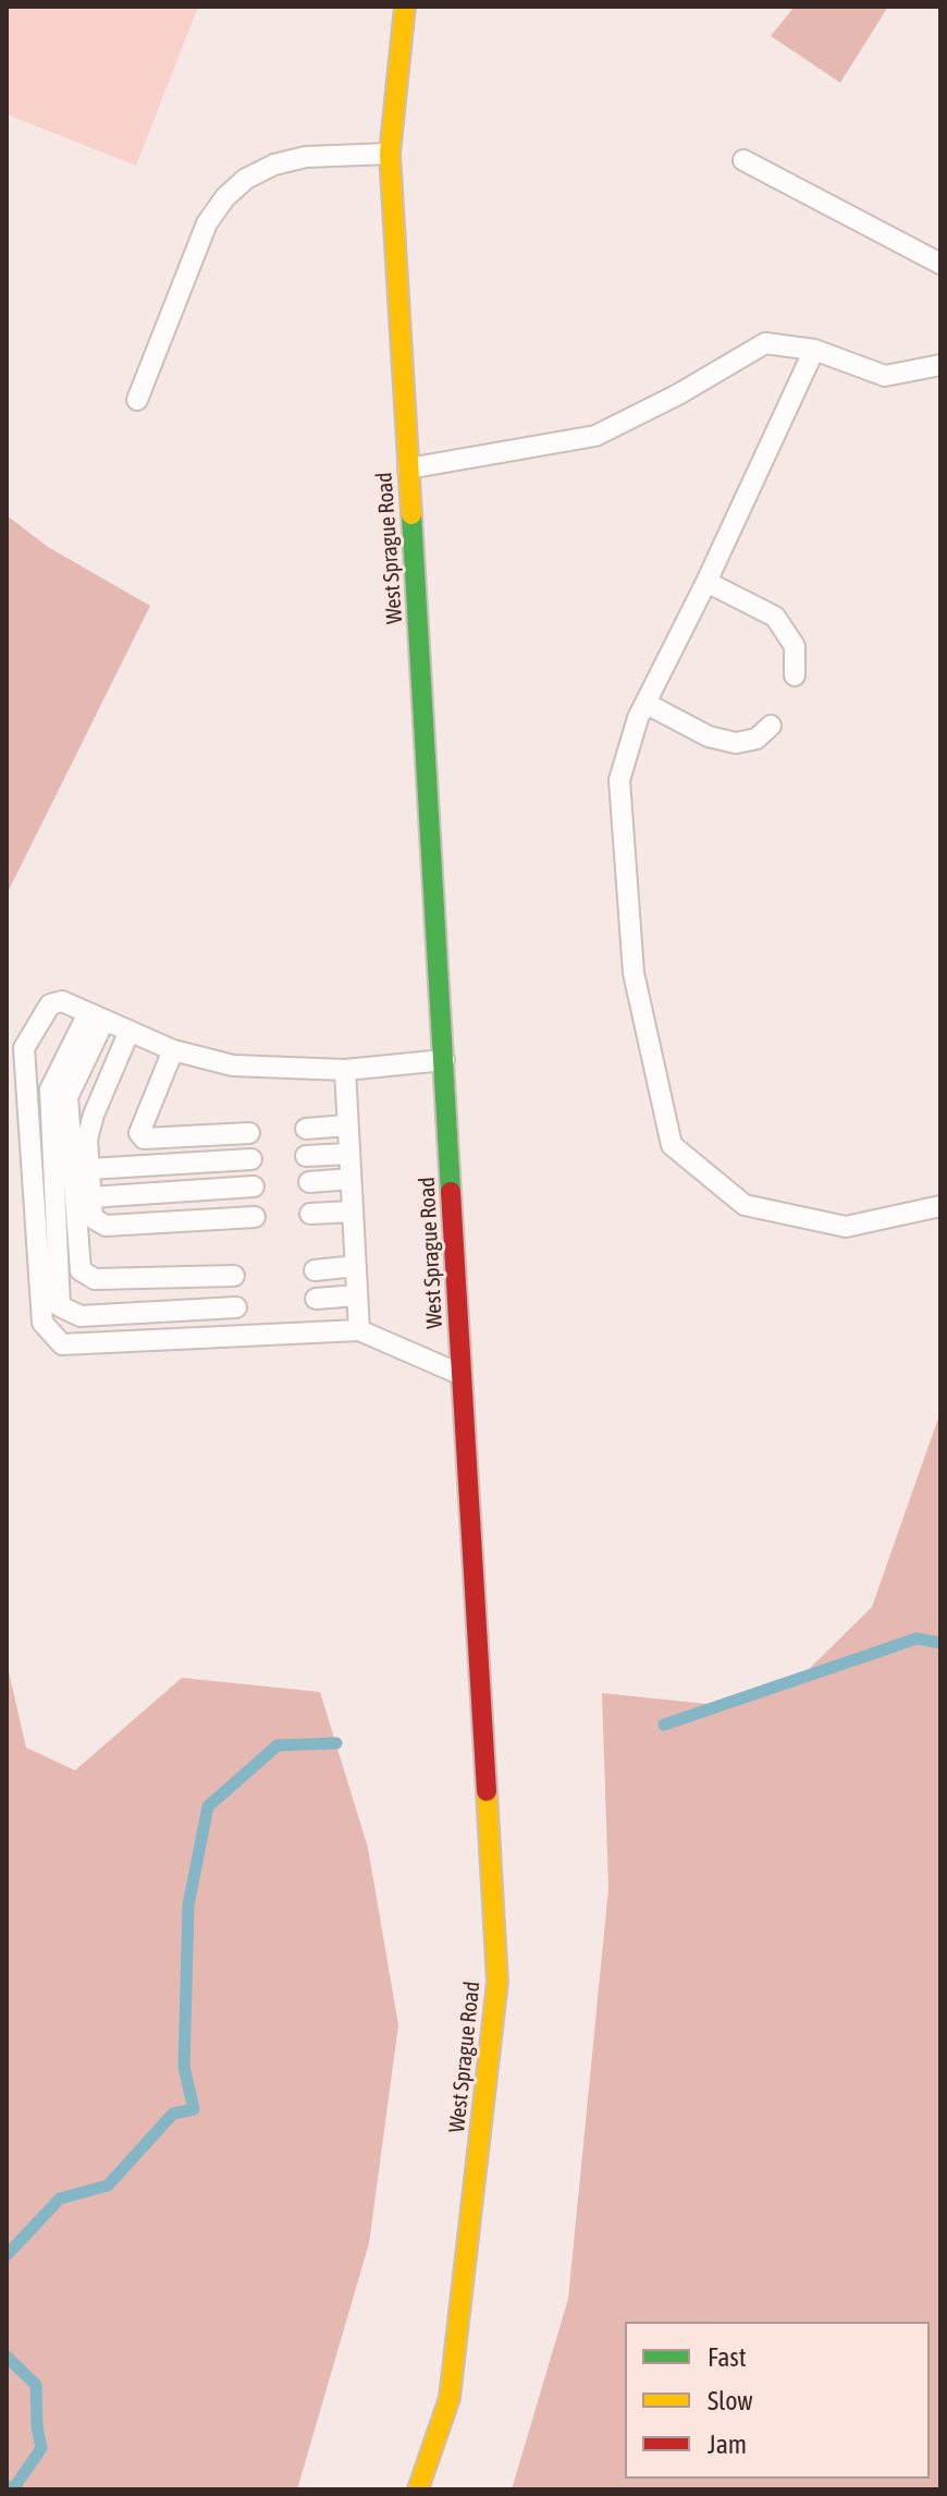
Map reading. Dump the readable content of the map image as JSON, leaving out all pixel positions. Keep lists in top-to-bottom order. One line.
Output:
{"streets":{"street":["West Sprague Road"]},"legend":["Fast","Slow","Jam"]}
